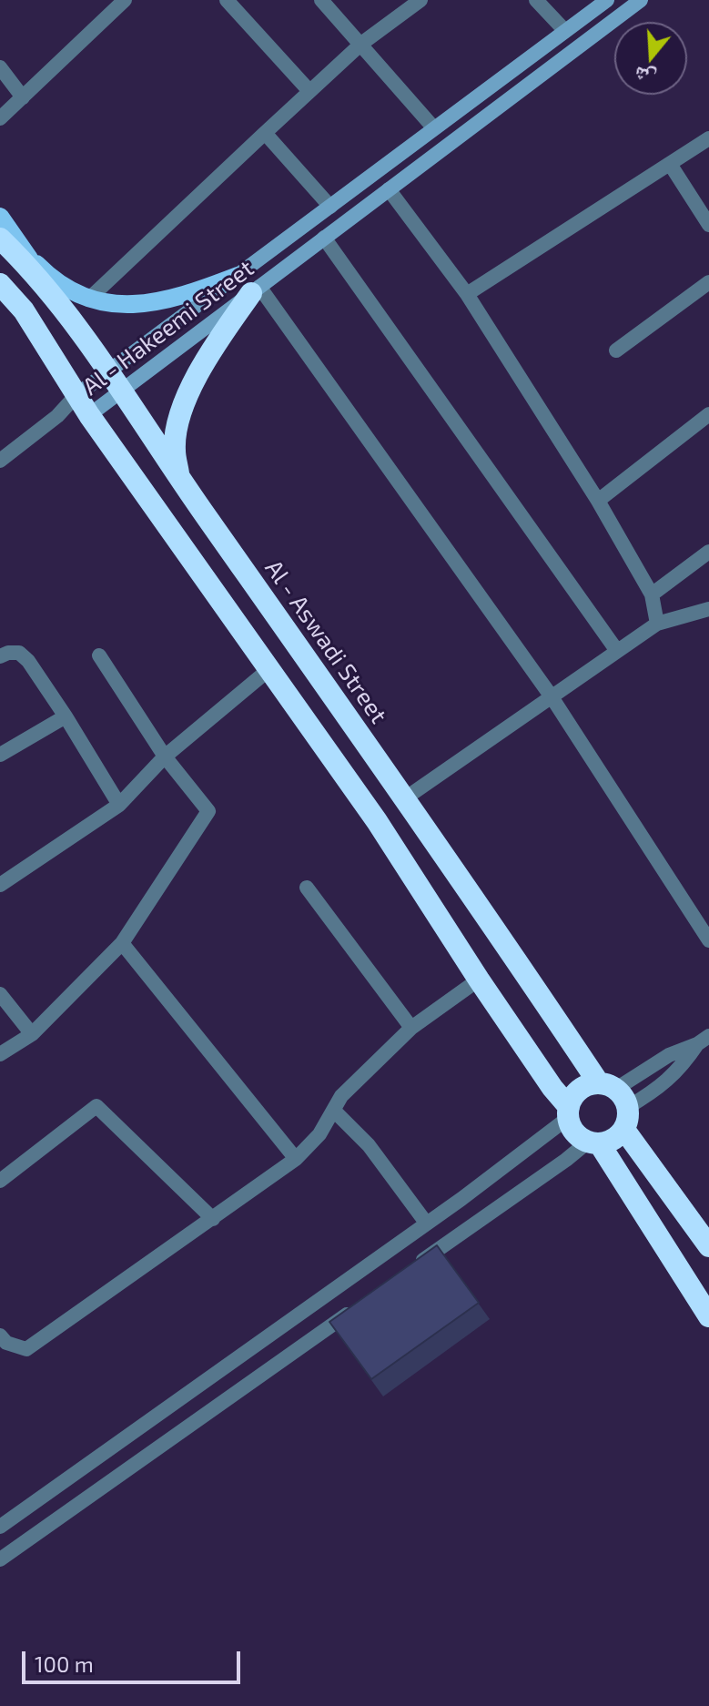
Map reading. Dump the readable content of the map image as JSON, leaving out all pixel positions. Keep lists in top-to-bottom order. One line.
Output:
{"streets":{"highway":["Al - Aswadi Street"],"street":["Al - Hakeemi Street"]},"crossings":[["Al - Hakeemi Street","Al - Aswadi Street"]],"scale_bar":"100 m","north":"bottom"}
